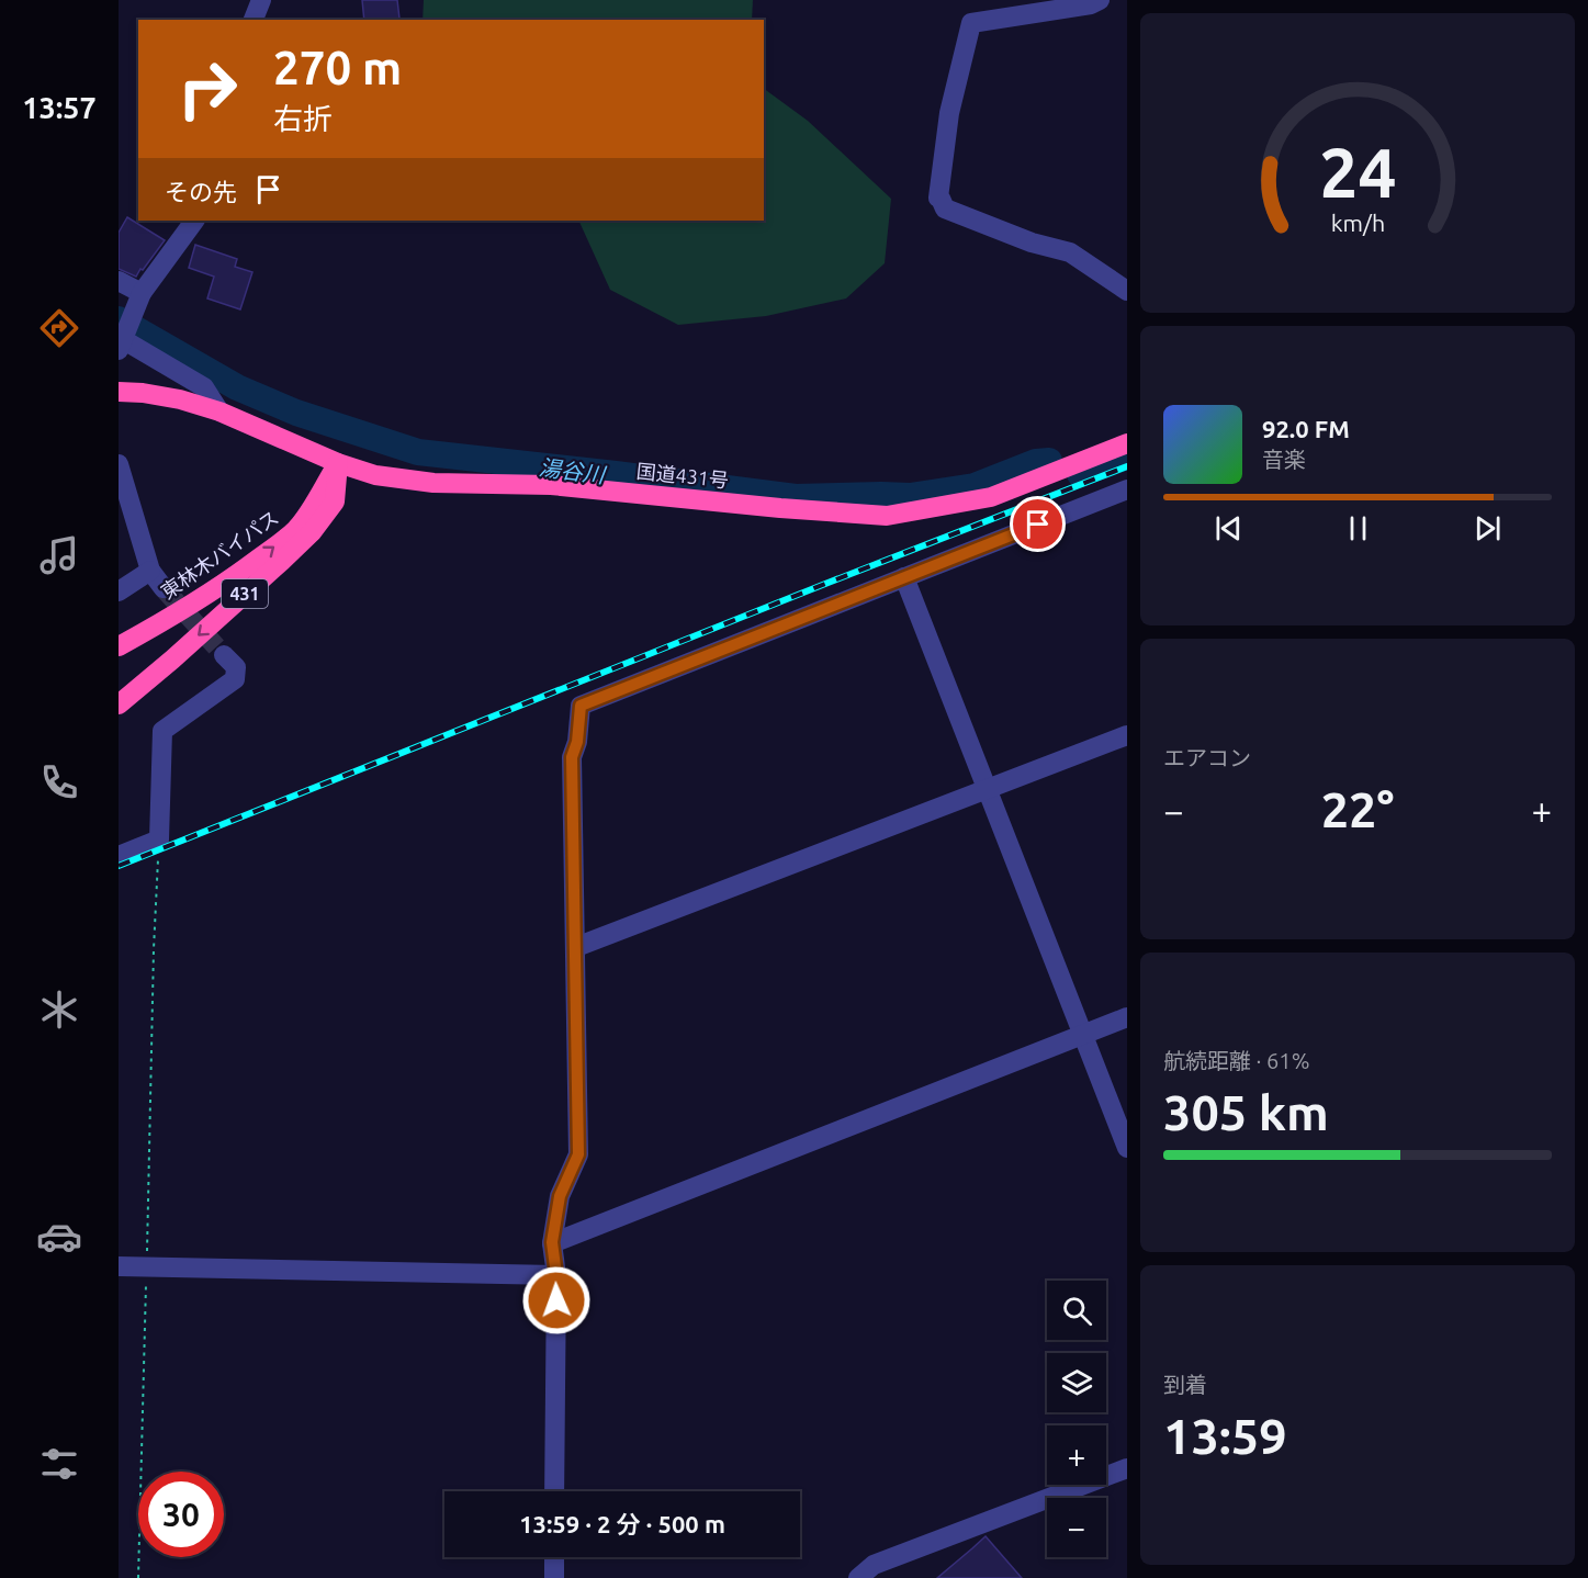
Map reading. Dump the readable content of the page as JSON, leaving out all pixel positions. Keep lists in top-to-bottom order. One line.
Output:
{"streets":{"highway":["国道431号","東林木バイパス","431"]},"crossings":[["国道431号","東林木バイパス"]],"water":["湯谷川"],"page":{"tabs":"13:57","turn":["270 m","右折"],"then":"その先","song":["92.0 FM","音楽"],"tile":["エアコン",["航続距離 · 61%","305 km"],["到着","13:59"]],"heat":["−","22°","+"],"map_buttons":["+","−"],"limit":"30","trip":"13:59 · 2 分 · 500 m","gauge":["24","km/h"]}}
